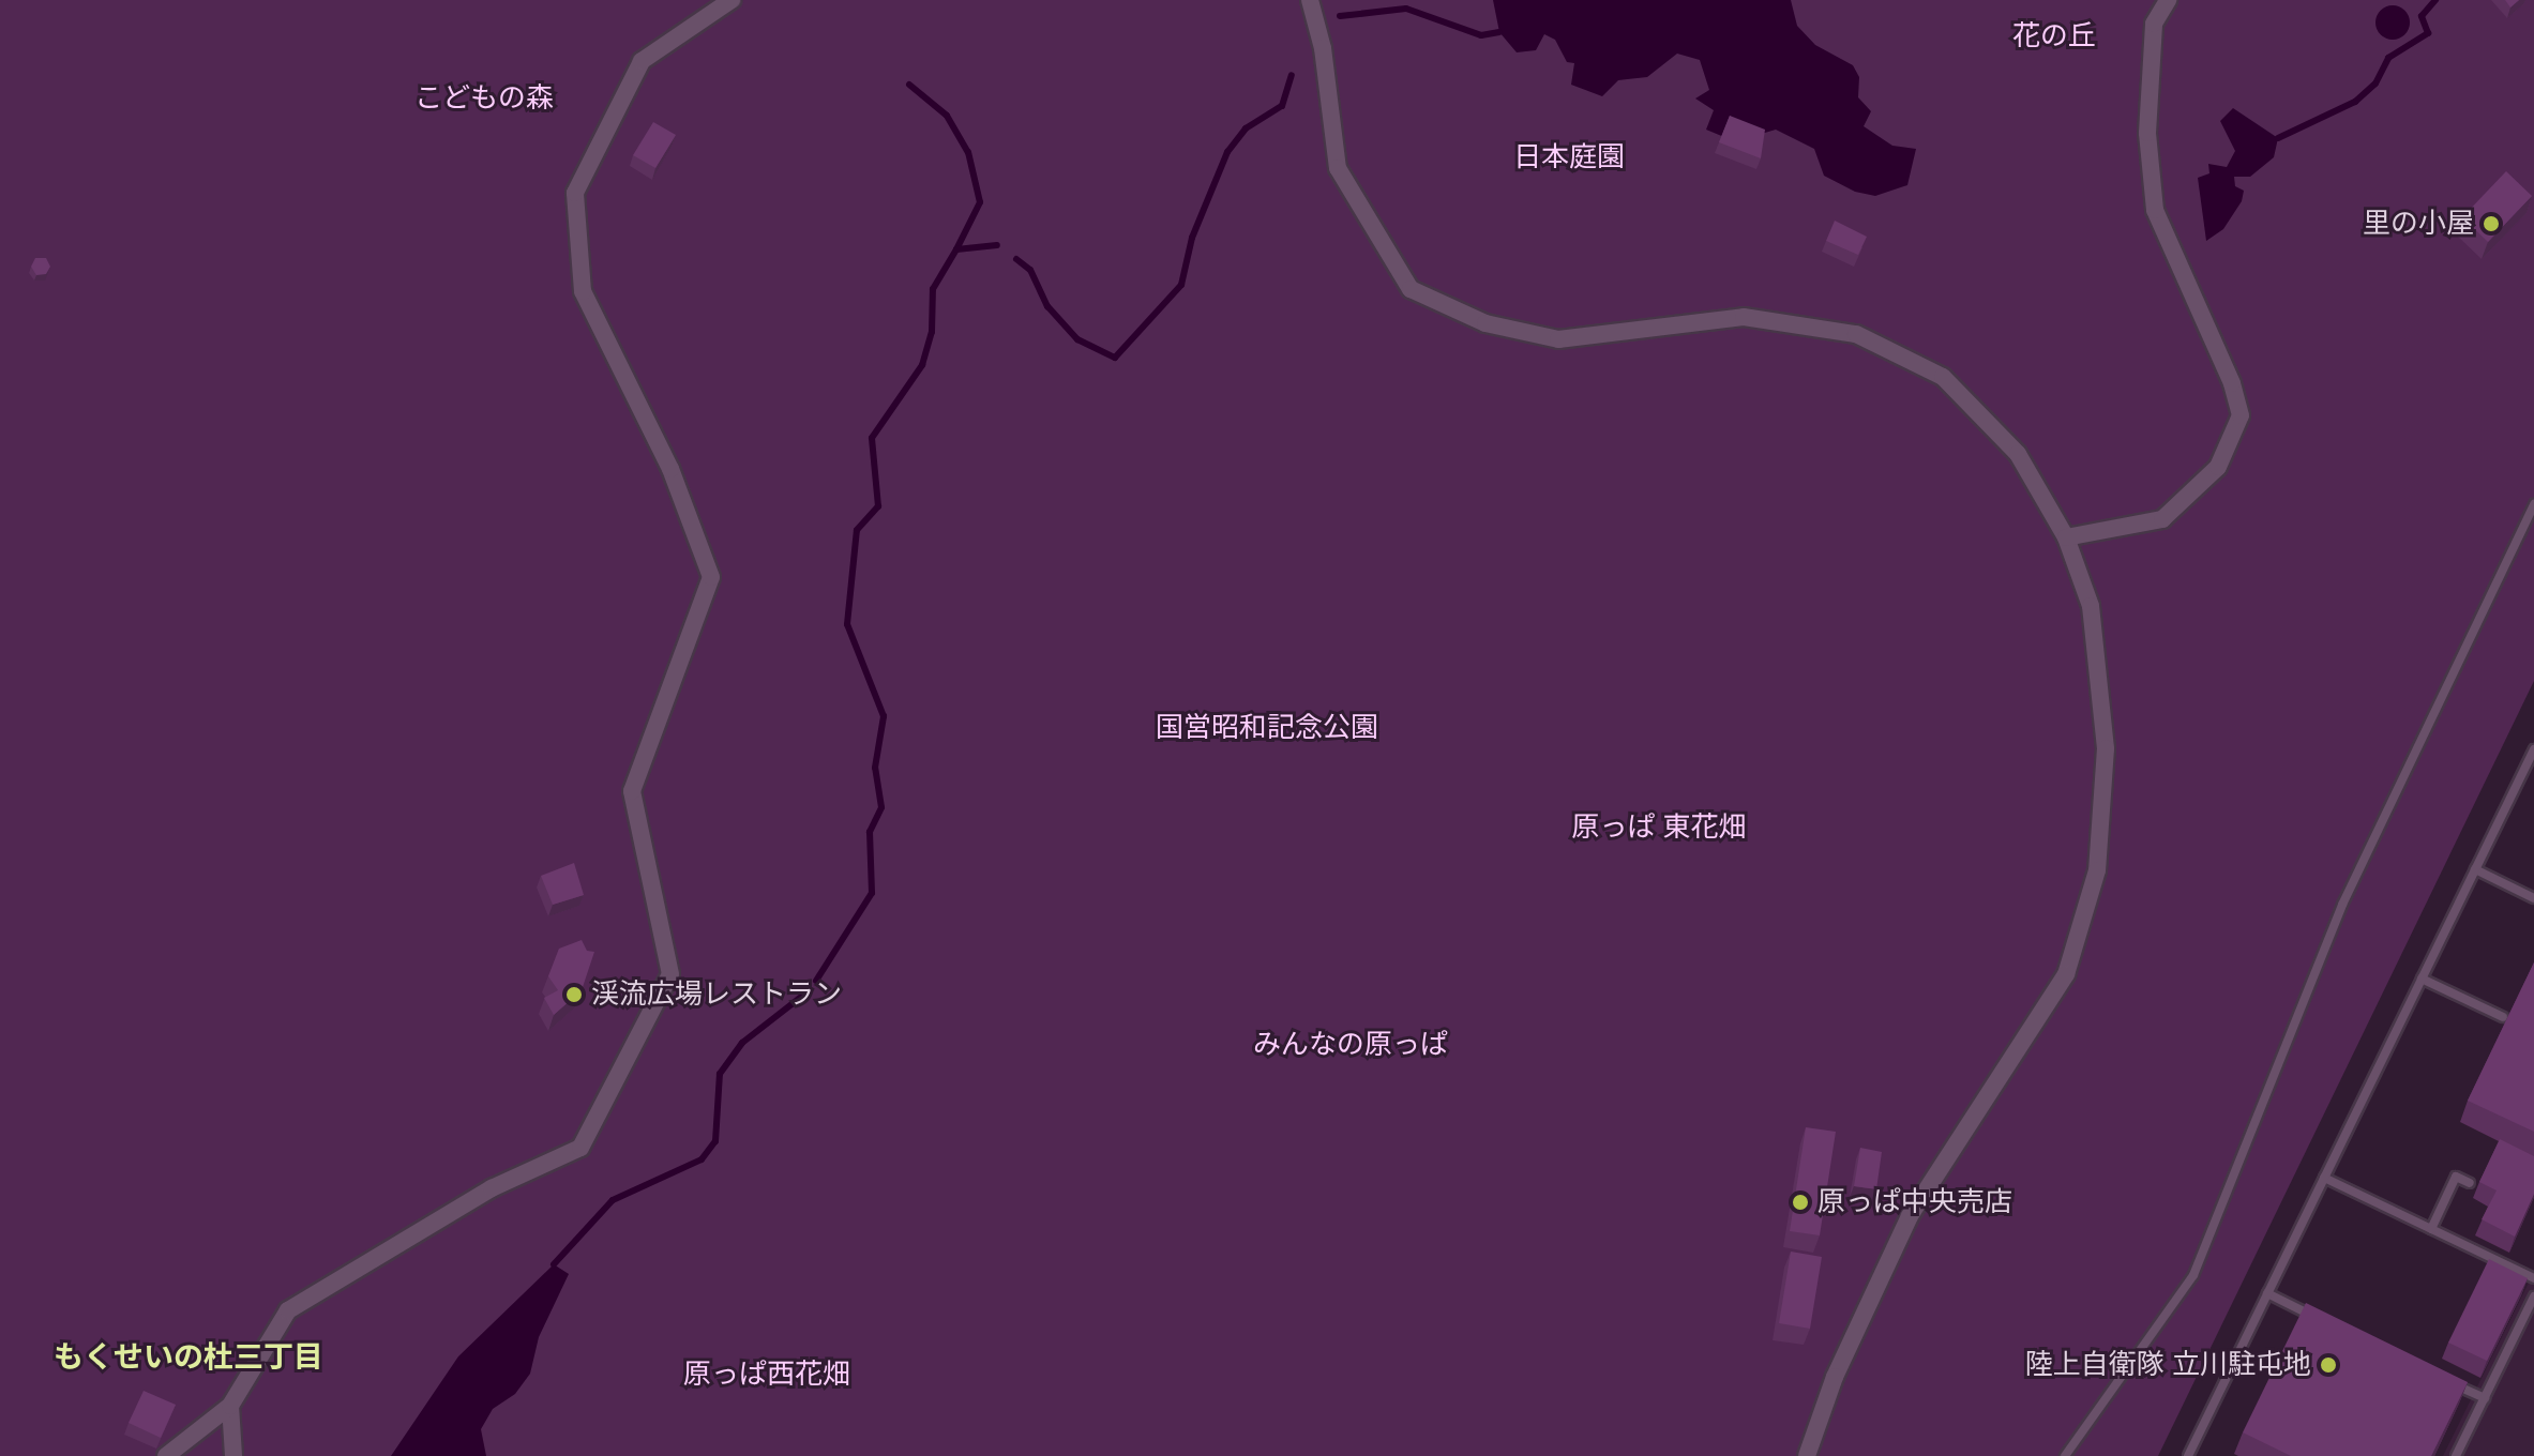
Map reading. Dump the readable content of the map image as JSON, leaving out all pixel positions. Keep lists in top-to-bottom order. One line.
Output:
{"districts":["もくせいの杜三丁目"],"parks":["花の丘","こどもの森","日本庭園","国営昭和記念公園","原っぱ 東花畑","みんなの原っぱ","原っぱ西花畑"],"places":["里の小屋","渓流広場レストラン","原っぱ中央売店","陸上自衛隊 立川駐屯地"]}
